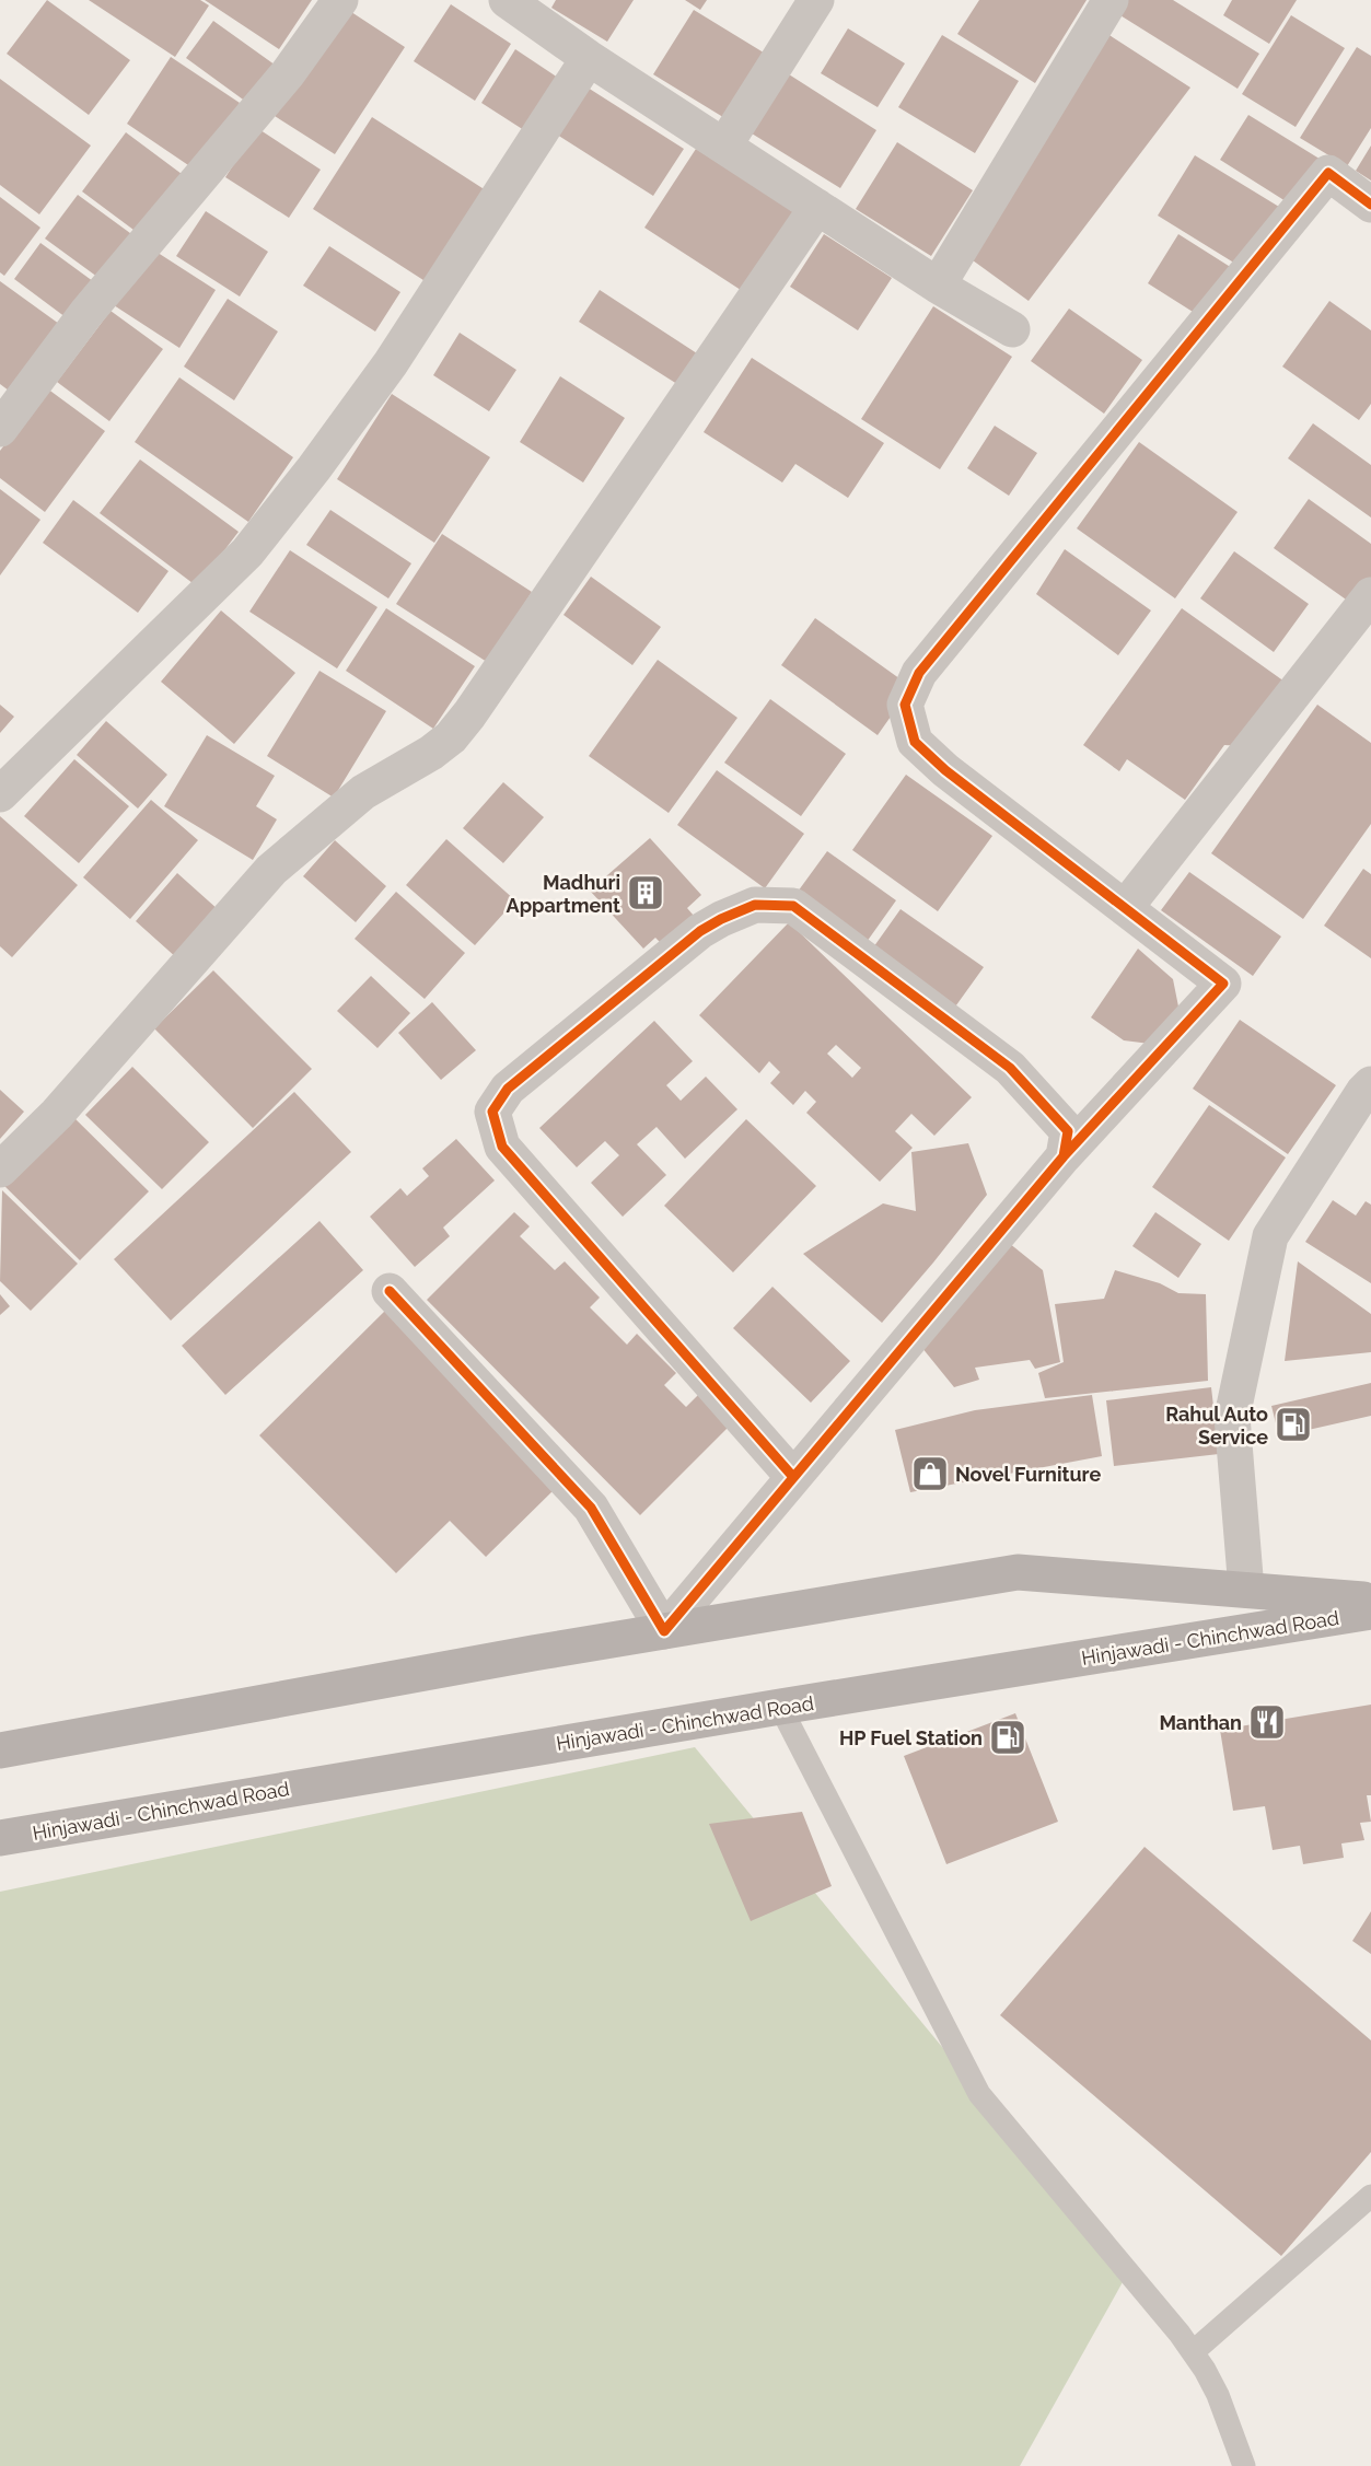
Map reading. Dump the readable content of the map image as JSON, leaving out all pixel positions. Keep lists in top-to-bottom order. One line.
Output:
{"streets":{"main road":["Hinjawadi - Chinchwad Road"]},"places":{"building":["Madhuri Appartment"],"fuel station":["Rahul Auto Service","HP Fuel Station"],"shop":["Novel Furniture"],"restaurant":["Manthan"]}}
